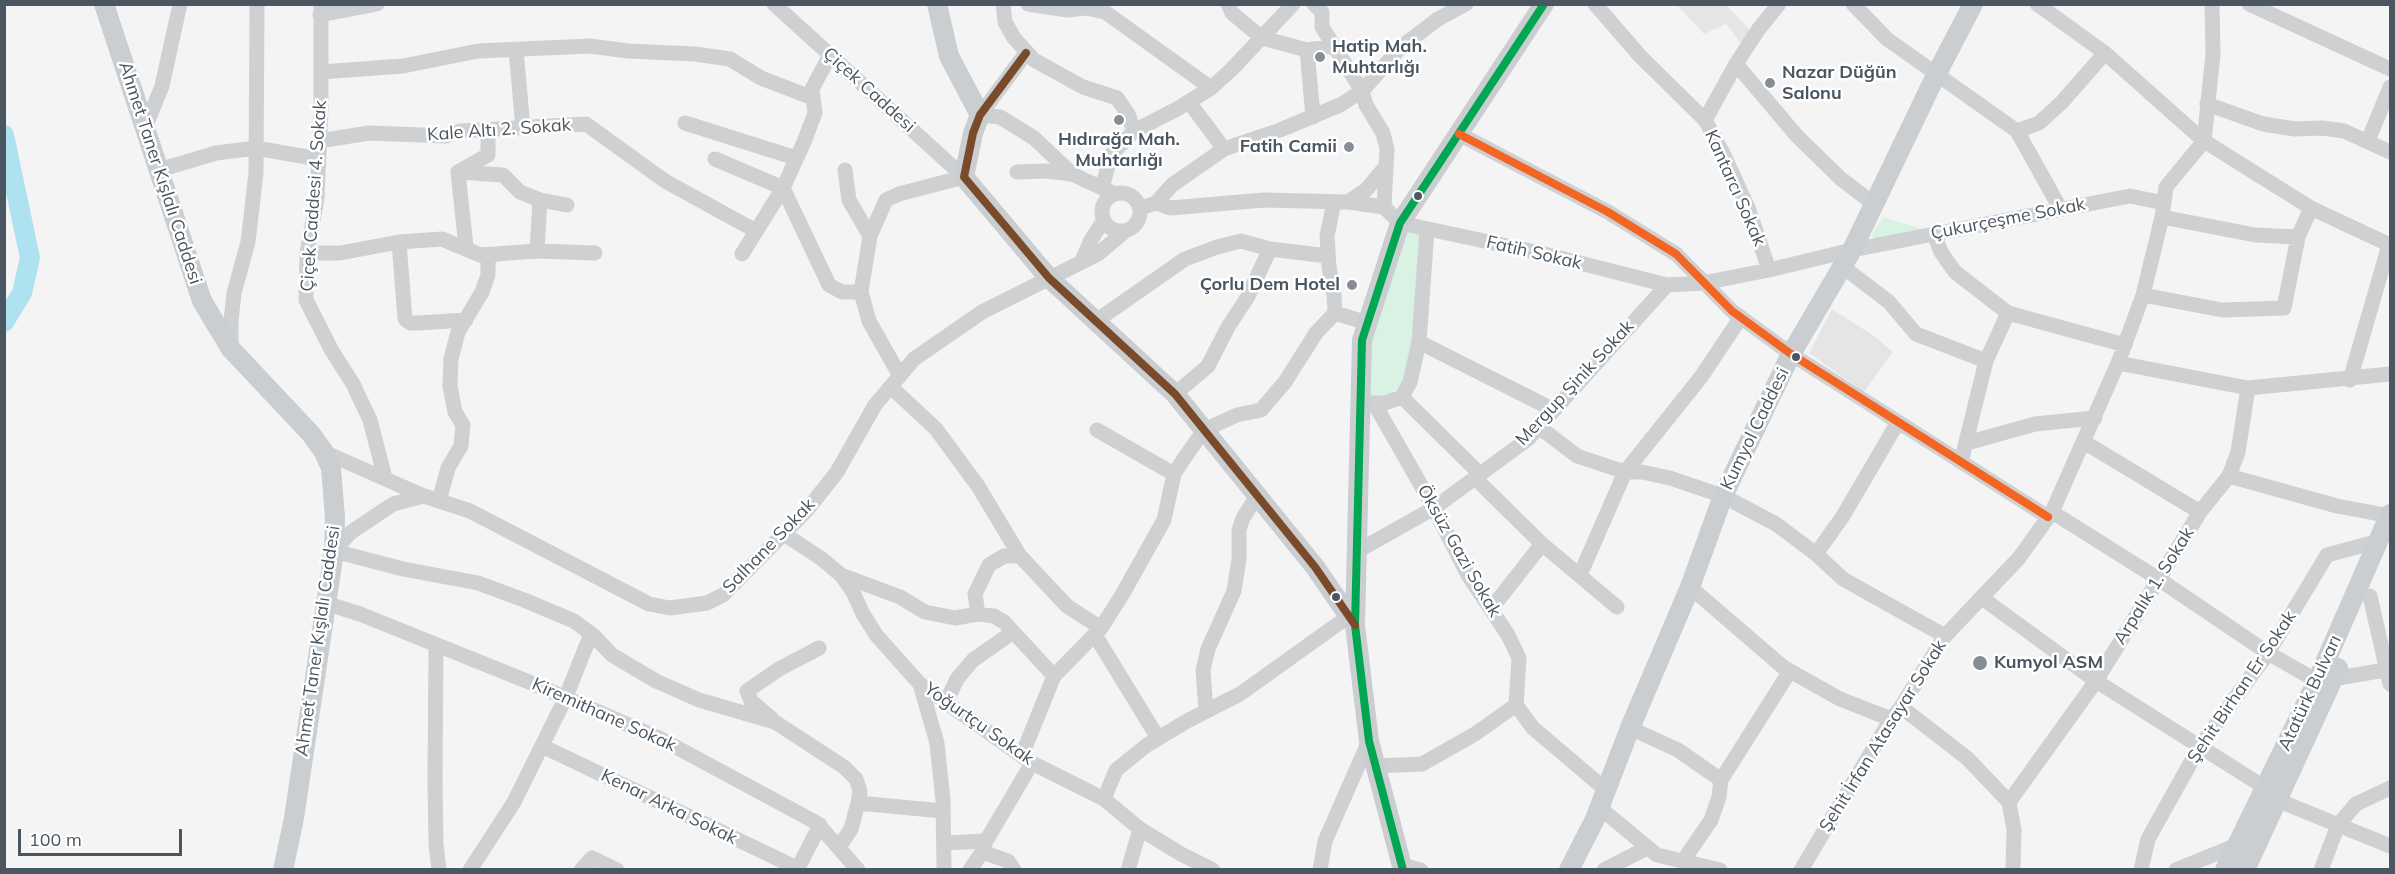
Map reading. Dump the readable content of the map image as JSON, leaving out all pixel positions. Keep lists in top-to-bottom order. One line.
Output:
{"streets":{"main road":["Ahmet Taner Kışlalı Caddesi","Kumyol Caddesi","Atatürk Bulvarı"],"street":["Çiçek Caddesi","Kale Altı 2. Sokak","Kantarcı Sokak","Çiçek Caddesi 4. Sokak","Çukurçeşme Sokak","Fatih Sokak","Mergup Şinik Sokak","Salhane Sokak","Öksüz Gazi Sokak","Arpalık 1. Sokak","Şehit Birhan Er Sokak","Kiremithane Sokak","Yoğurtçu Sokak","Şehit İrfan Atasayar Sokak","Kenar Arka Sokak"]},"crossings":[["Kale Altı 2. Sokak","Çiçek Caddesi 4. Sokak"],["Ahmet Taner Kışlalı Caddesi","Salhane Sokak"],["Ahmet Taner Kışlalı Caddesi","Kiremithane Sokak"],["Kantarcı Sokak","Çukurçeşme Sokak"],["Çiçek Caddesi 4. Sokak","Salhane Sokak"],["Çukurçeşme Sokak","Kumyol Caddesi"],["Çukurçeşme Sokak","Şehit İrfan Atasayar Sokak"],["Fatih Sokak","Mergup Şinik Sokak"],["Mergup Şinik Sokak","Öksüz Gazi Sokak"],["Salhane Sokak","Yoğurtçu Sokak"],["Şehit Birhan Er Sokak","Atatürk Bulvarı"],["Kiremithane Sokak","Kenar Arka Sokak"]],"places":["Hatip Mah. Muhtarlığı","Nazar Düğün Salonu","Hıdırağa Mah. Muhtarlığı","Fatih Camii","Çorlu Dem Hotel","Kumyol ASM"],"scale_bar":"100 m"}
